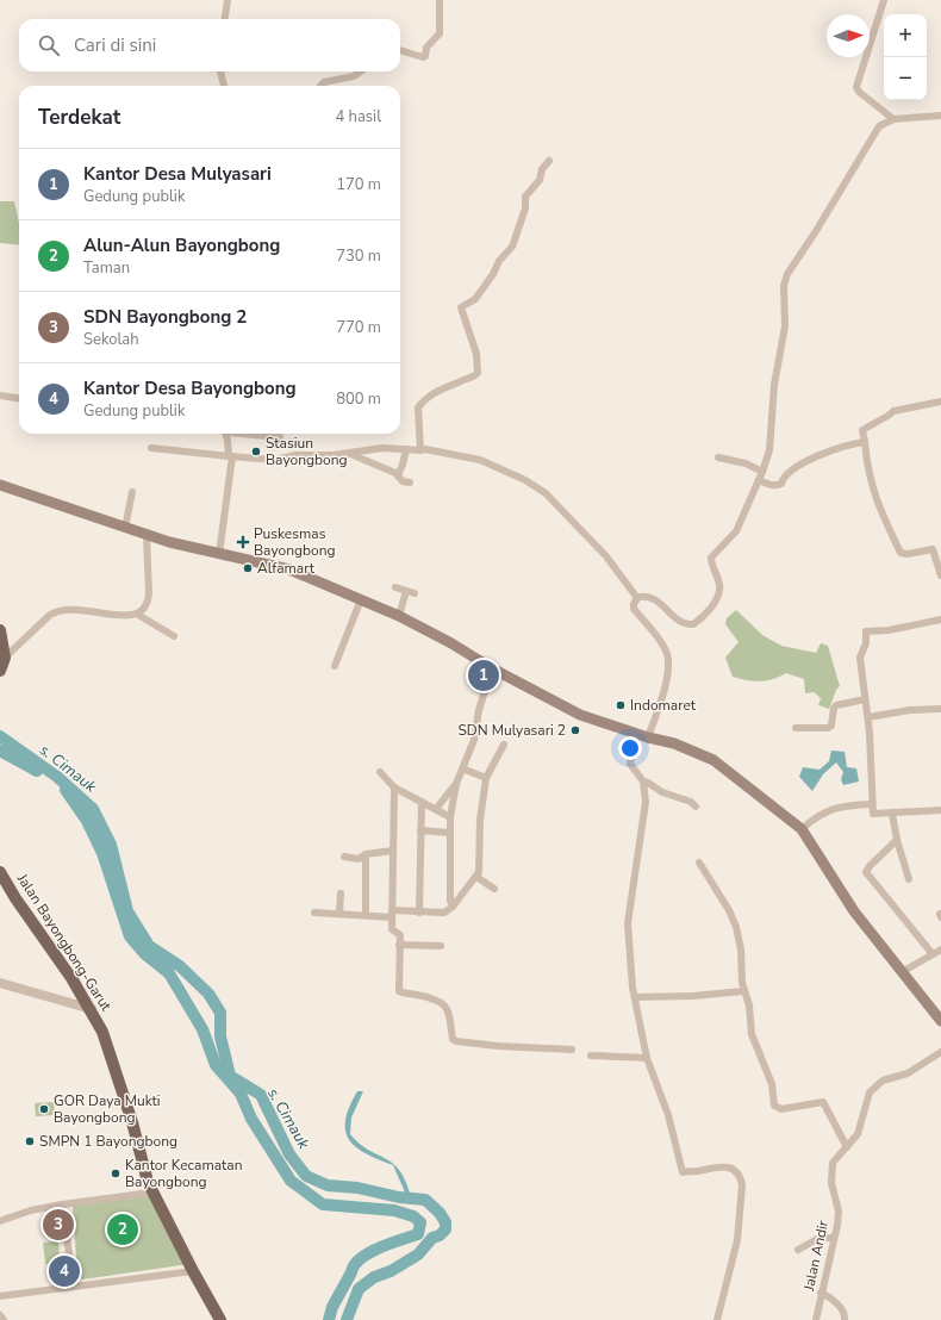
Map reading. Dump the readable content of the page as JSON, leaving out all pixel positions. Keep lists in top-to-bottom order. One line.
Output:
{"streets":{"main road":["Jalan Bayongbong-Garut"],"street":["Jalan Andir"]},"water":["s. Cimauk"],"places":{"other":["Stasiun Bayongbong","Alfamart","Indomaret","SDN Mulyasari 2","GOR Daya Mukti Bayongbong","SMPN 1 Bayongbong","Kantor Kecamatan Bayongbong"],"health":["Puskesmas Bayongbong"]},"north":"right","page":{"map_buttons":["+","−"],"search":"Cari di sini","heading":["Terdekat","4 hasil"],"list":[{"mark":"1","name":"Kantor Desa Mulyasari","note":"Gedung publik","value":"170 m"},{"mark":"2","name":"Alun-Alun Bayongbong","note":"Taman","value":"730 m"},{"mark":"3","name":"SDN Bayongbong 2","note":"Sekolah","value":"770 m"},{"mark":"4","name":"Kantor Desa Bayongbong","note":"Gedung publik","value":"800 m"}],"pins":["1","3","2","4"]}}
